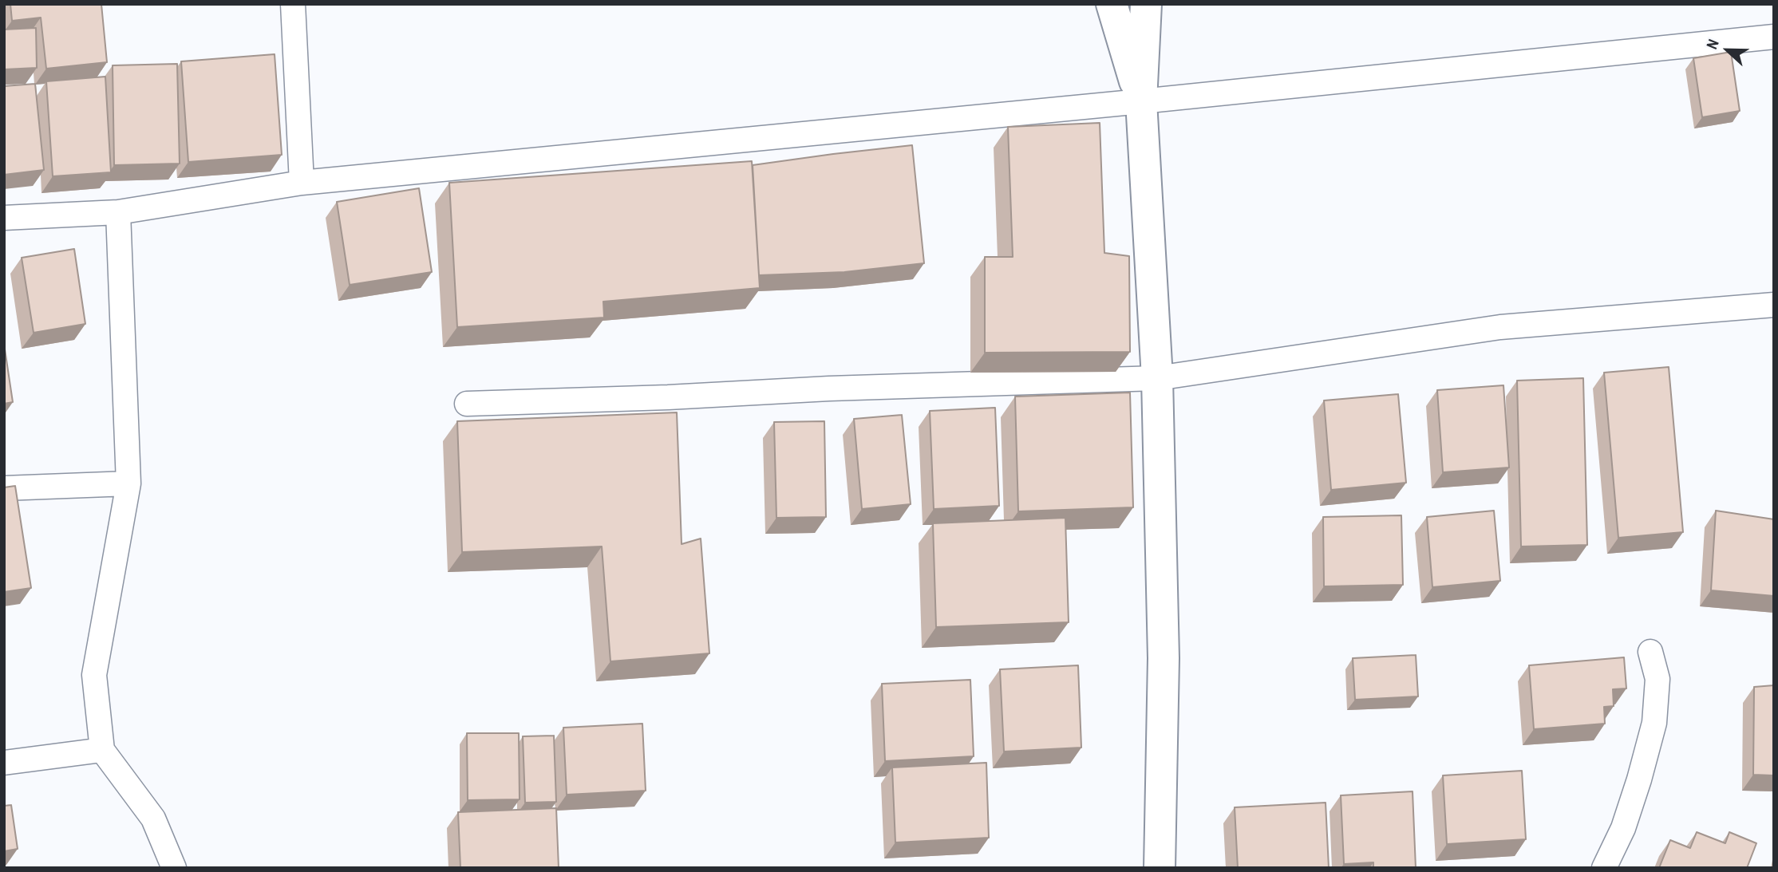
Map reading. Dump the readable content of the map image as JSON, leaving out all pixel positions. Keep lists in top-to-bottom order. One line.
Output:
{"north":"left"}
